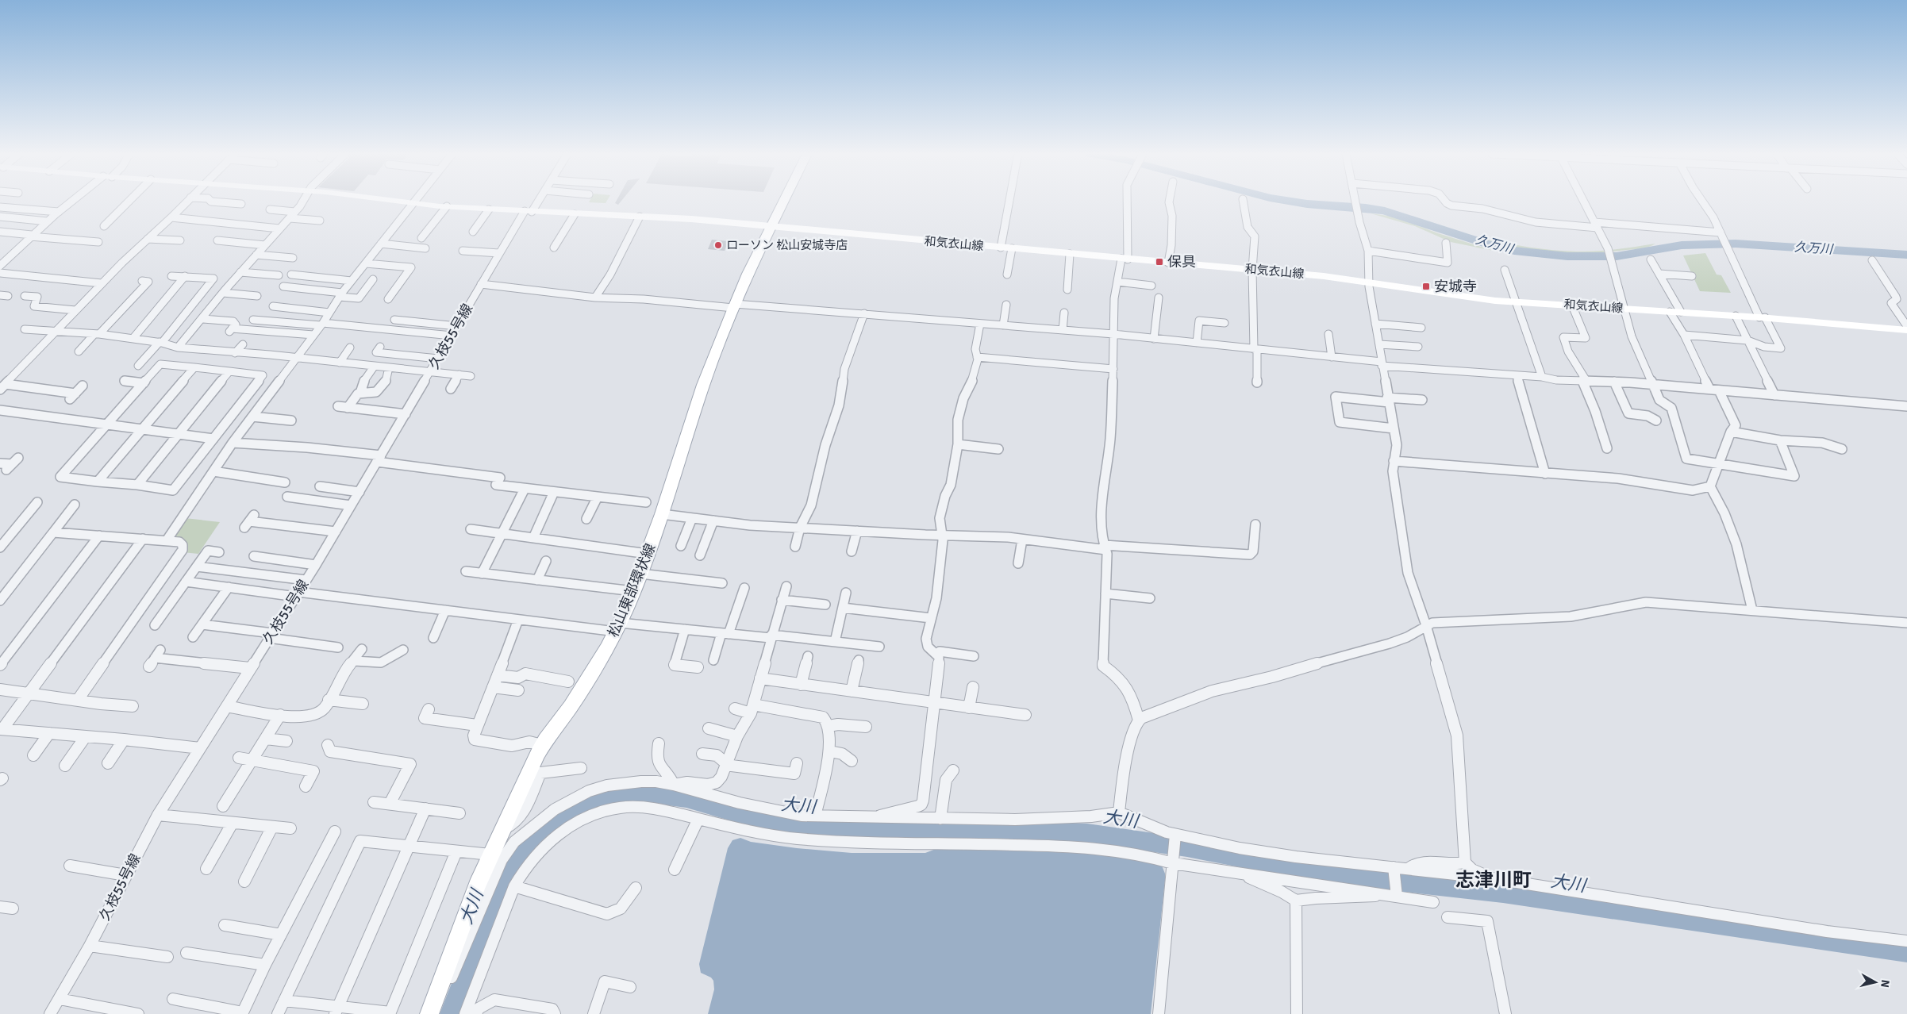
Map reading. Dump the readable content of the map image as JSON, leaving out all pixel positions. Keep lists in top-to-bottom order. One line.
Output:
{"streets":{"main road":["和気衣山線","松山東部環状線"],"street":["久枝55号線"]},"crossings":[["和気衣山線","久枝55号線"],["和気衣山線","松山東部環状線"]],"districts":["志津川町"],"water":["久万川","大川"],"places":{"other":["ローソン 松山安城寺店"],"transit":["保具","安城寺"]},"north":"right"}
